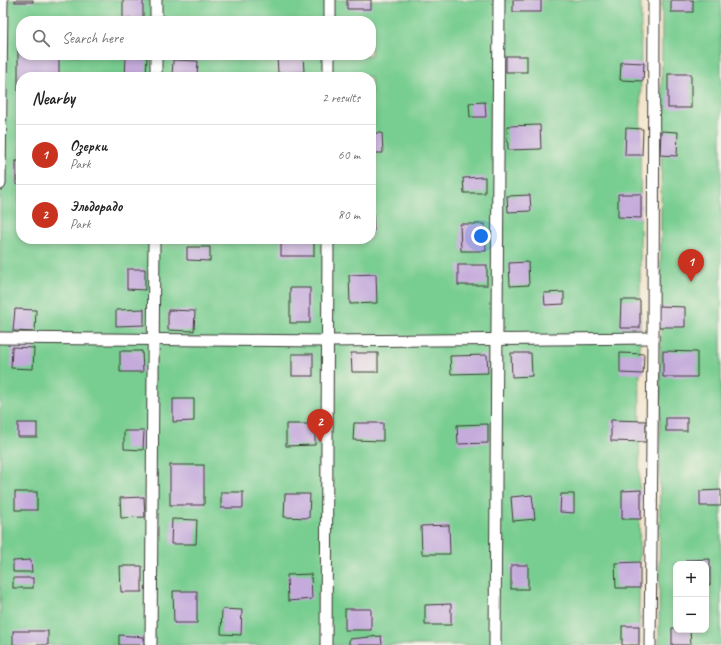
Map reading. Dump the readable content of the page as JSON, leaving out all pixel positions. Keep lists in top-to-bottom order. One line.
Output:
{"page":{"search":"Search here","heading":["Nearby","2 results"],"list":[{"mark":"1","name":"Озерки","note":"Park","value":"60 m"},{"mark":"2","name":"Эльдорадо","note":"Park","value":"80 m"}],"pins":["1","2"],"map_buttons":["+","−"]}}
